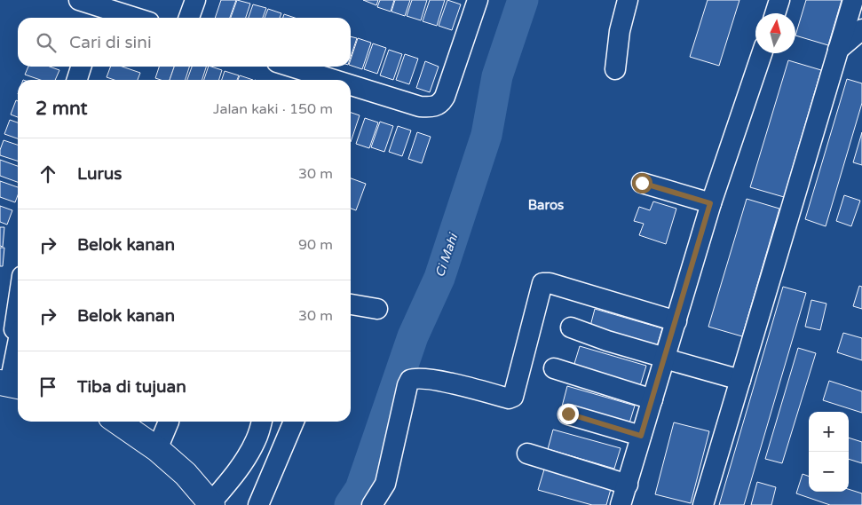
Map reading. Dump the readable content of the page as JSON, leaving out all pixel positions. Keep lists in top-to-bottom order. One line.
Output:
{"districts":["Baros"],"water":["Ci Mahi"],"north":"top","page":{"search":"Cari di sini","heading":["2 mnt","Jalan kaki · 150 m"],"list":[["Lurus","30 m"],["Belok kanan","90 m"],["Belok kanan","30 m"],"Tiba di tujuan"],"map_buttons":["+","−"]}}
